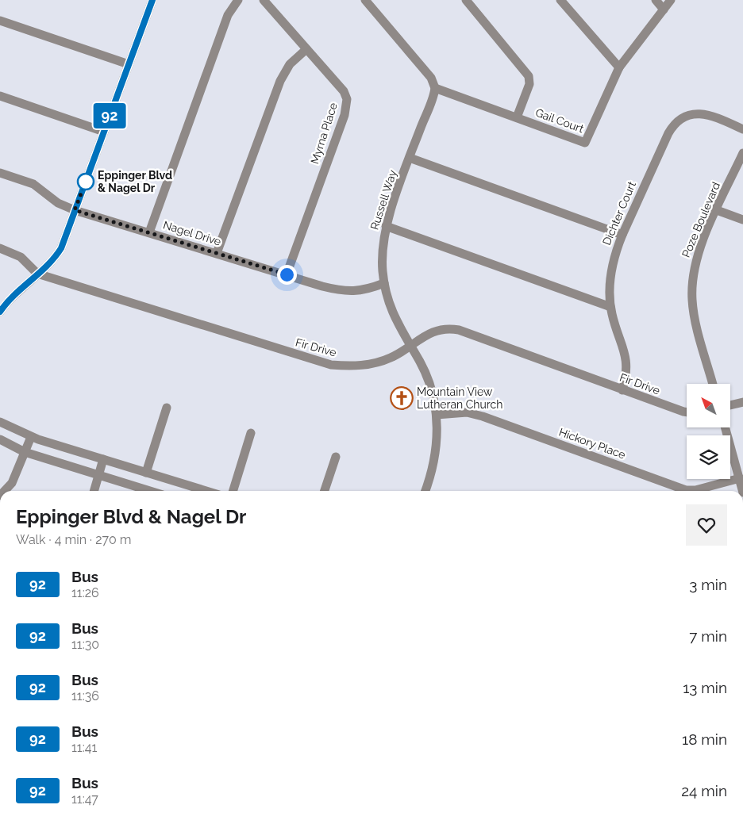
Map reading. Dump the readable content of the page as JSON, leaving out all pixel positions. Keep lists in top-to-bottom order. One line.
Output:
{"streets":{"street":["Gail Court","Myrna Place","Russell Way","Dichter Court","Poze Boulevard","Nagel Drive","Fir Drive","Hickory Place"]},"crossings":[["Gail Court","Russell Way"],["Myrna Place","Nagel Drive"],["Russell Way","Nagel Drive"],["Russell Way","Fir Drive"],["Russell Way","Hickory Place"],["Dichter Court","Fir Drive"]],"places":{"other":["Eppinger Blvd & Nagel Dr"],"church":["Mountain View Lutheran Church"]},"lines":["bus line 92"],"north":"top left","page":{"on_map":"92","heading":["Eppinger Blvd & Nagel Dr","Walk · 4 min · 270 m"],"list":[{"mark":"92","name":"Bus","note":"11:26","value":"3 min"},{"mark":"92","name":"Bus","note":"11:30","value":"7 min"},{"mark":"92","name":"Bus","note":"11:36","value":"13 min"},{"mark":"92","name":"Bus","note":"11:41","value":"18 min"},{"mark":"92","name":"Bus","note":"11:47","value":"24 min"}]}}
